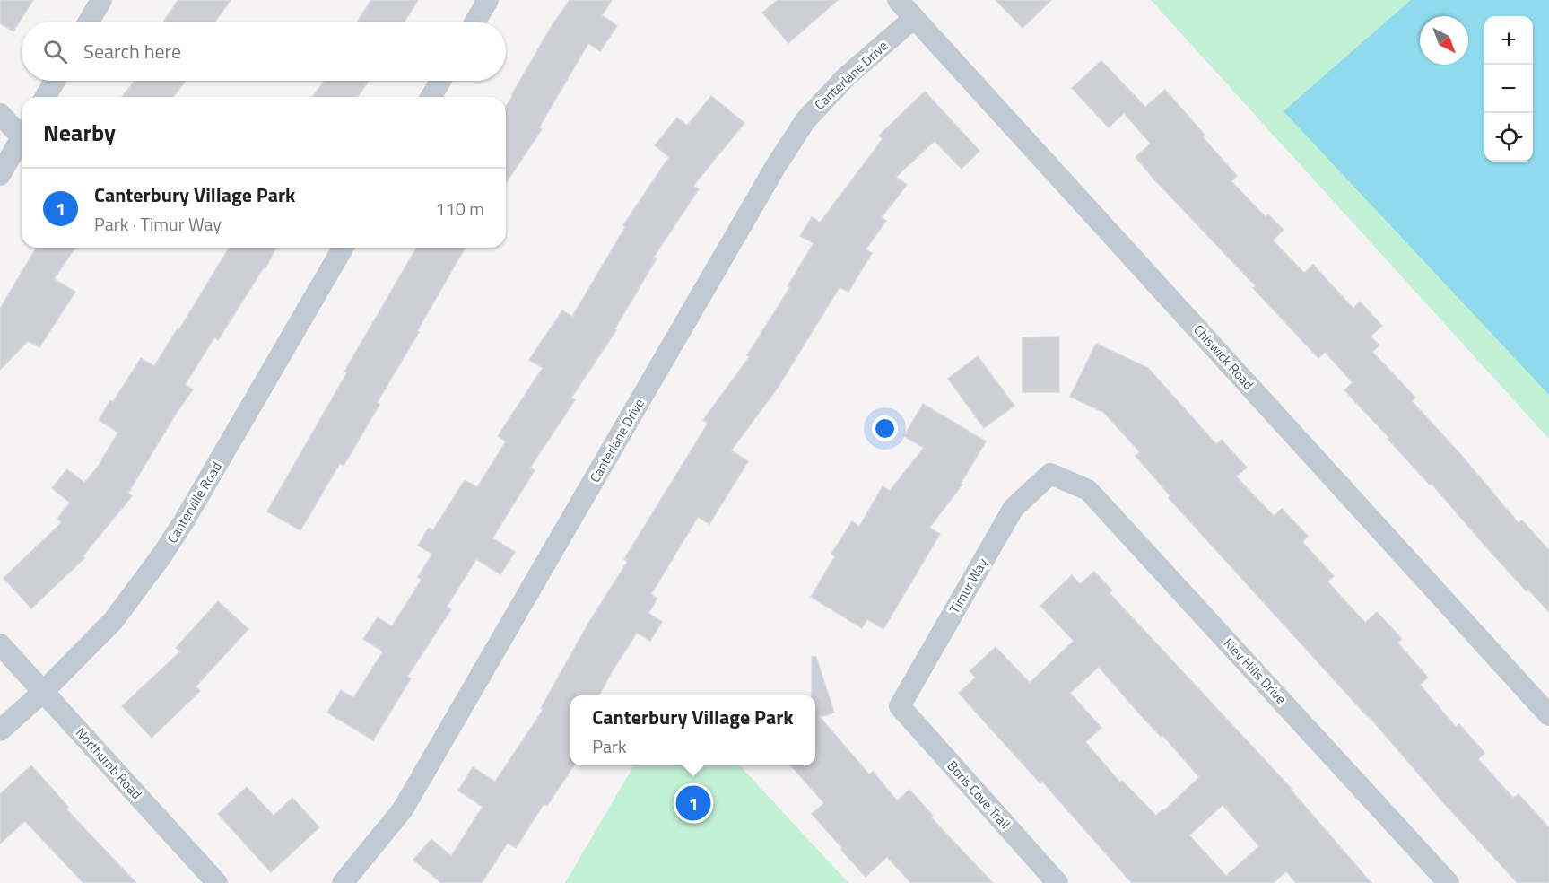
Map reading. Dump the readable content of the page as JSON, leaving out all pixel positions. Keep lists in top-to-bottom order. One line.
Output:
{"streets":{"street":["Canterlane Drive","Chiswick Road","Canterville Road","Timur Way","Kiev Hills Drive","Northumb Road","Boris Cove Trail"]},"crossings":[["Canterlane Drive","Chiswick Road"],["Canterville Road","Northumb Road"],["Timur Way","Kiev Hills Drive"],["Timur Way","Boris Cove Trail"]],"north":"bottom right","page":{"map_buttons":["+","−"],"search":"Search here","heading":"Nearby","list":[{"mark":"1","name":"Canterbury Village Park","note":"Park · Timur Way","value":"110 m"}],"popup":["Canterbury Village Park","Park"],"pins":"1"}}
